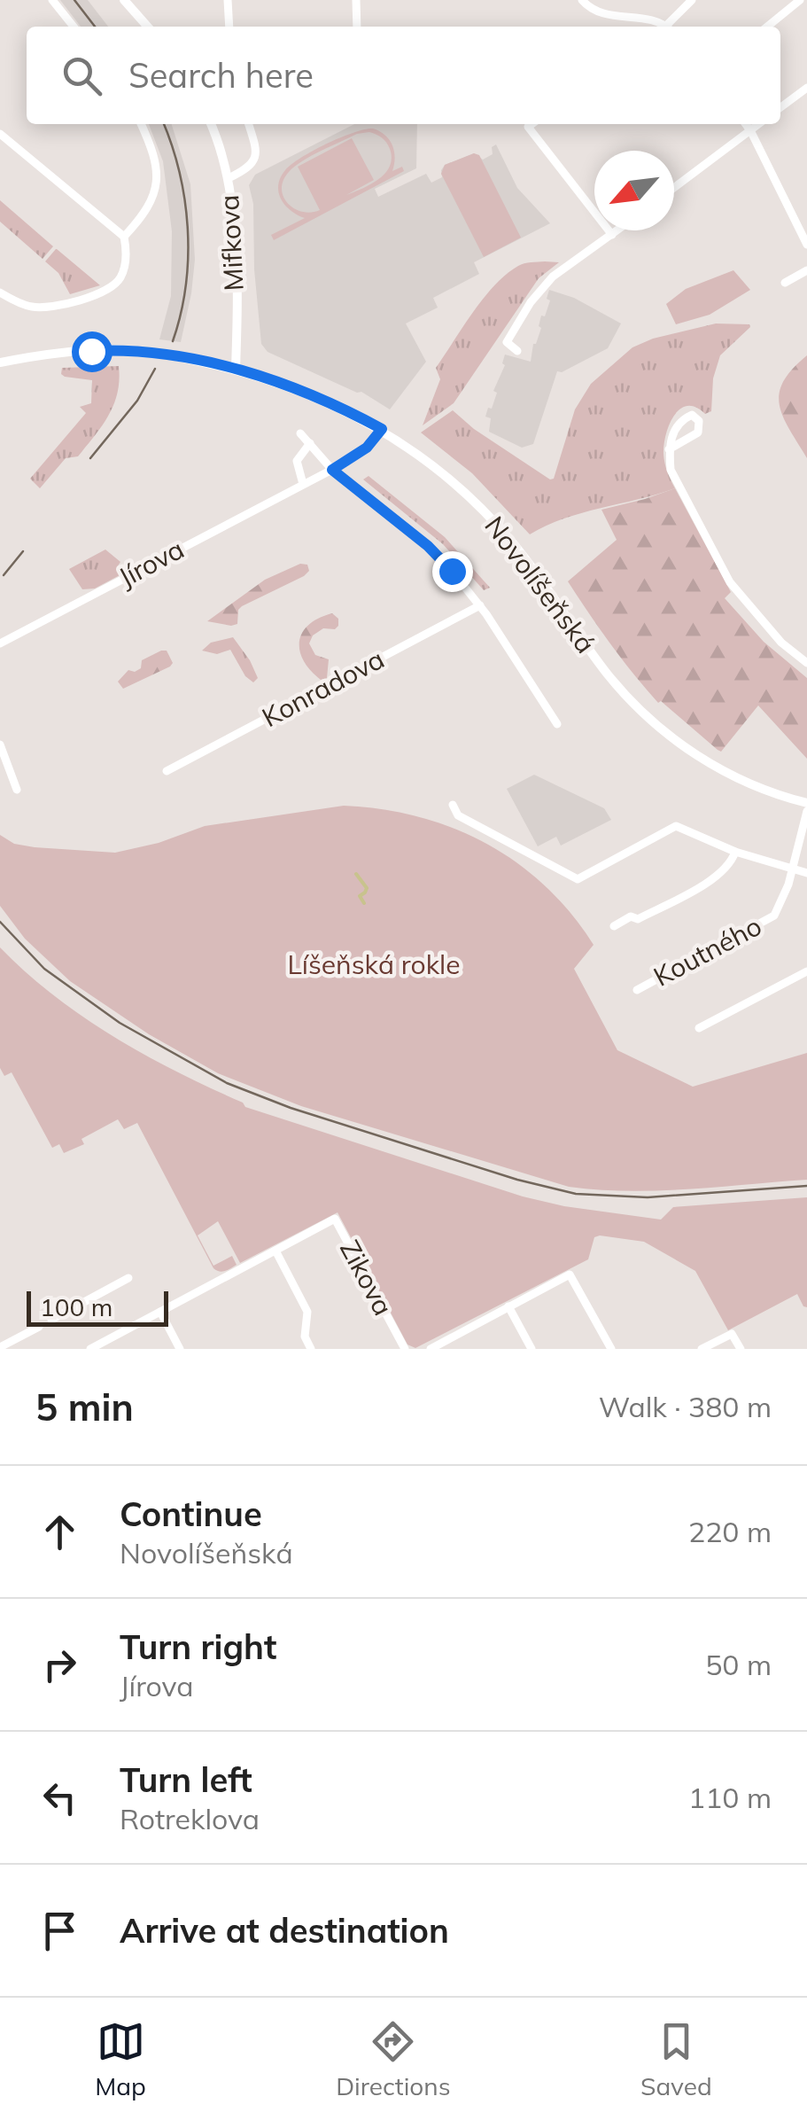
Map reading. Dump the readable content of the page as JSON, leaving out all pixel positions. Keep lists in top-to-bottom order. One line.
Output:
{"streets":{"street":["Mifkova","Jírova","Novolíšeňská","Konradova","Koutného","Zikova"]},"crossings":[["Mifkova","Novolíšeňská"],["Jírova","Novolíšeňská"]],"parks":["Líšeňská rokle"],"scale_bar":"100 m","north":"bottom left","page":{"search":"Search here","scale":"100 m","heading":["5 min","Walk · 380 m"],"list":[["Continue","Novolíšeňská","220 m"],["Turn right","Jírova","50 m"],["Turn left","Rotreklova","110 m"],"Arrive at destination"],"nav":["Map","Directions","Saved"]}}
